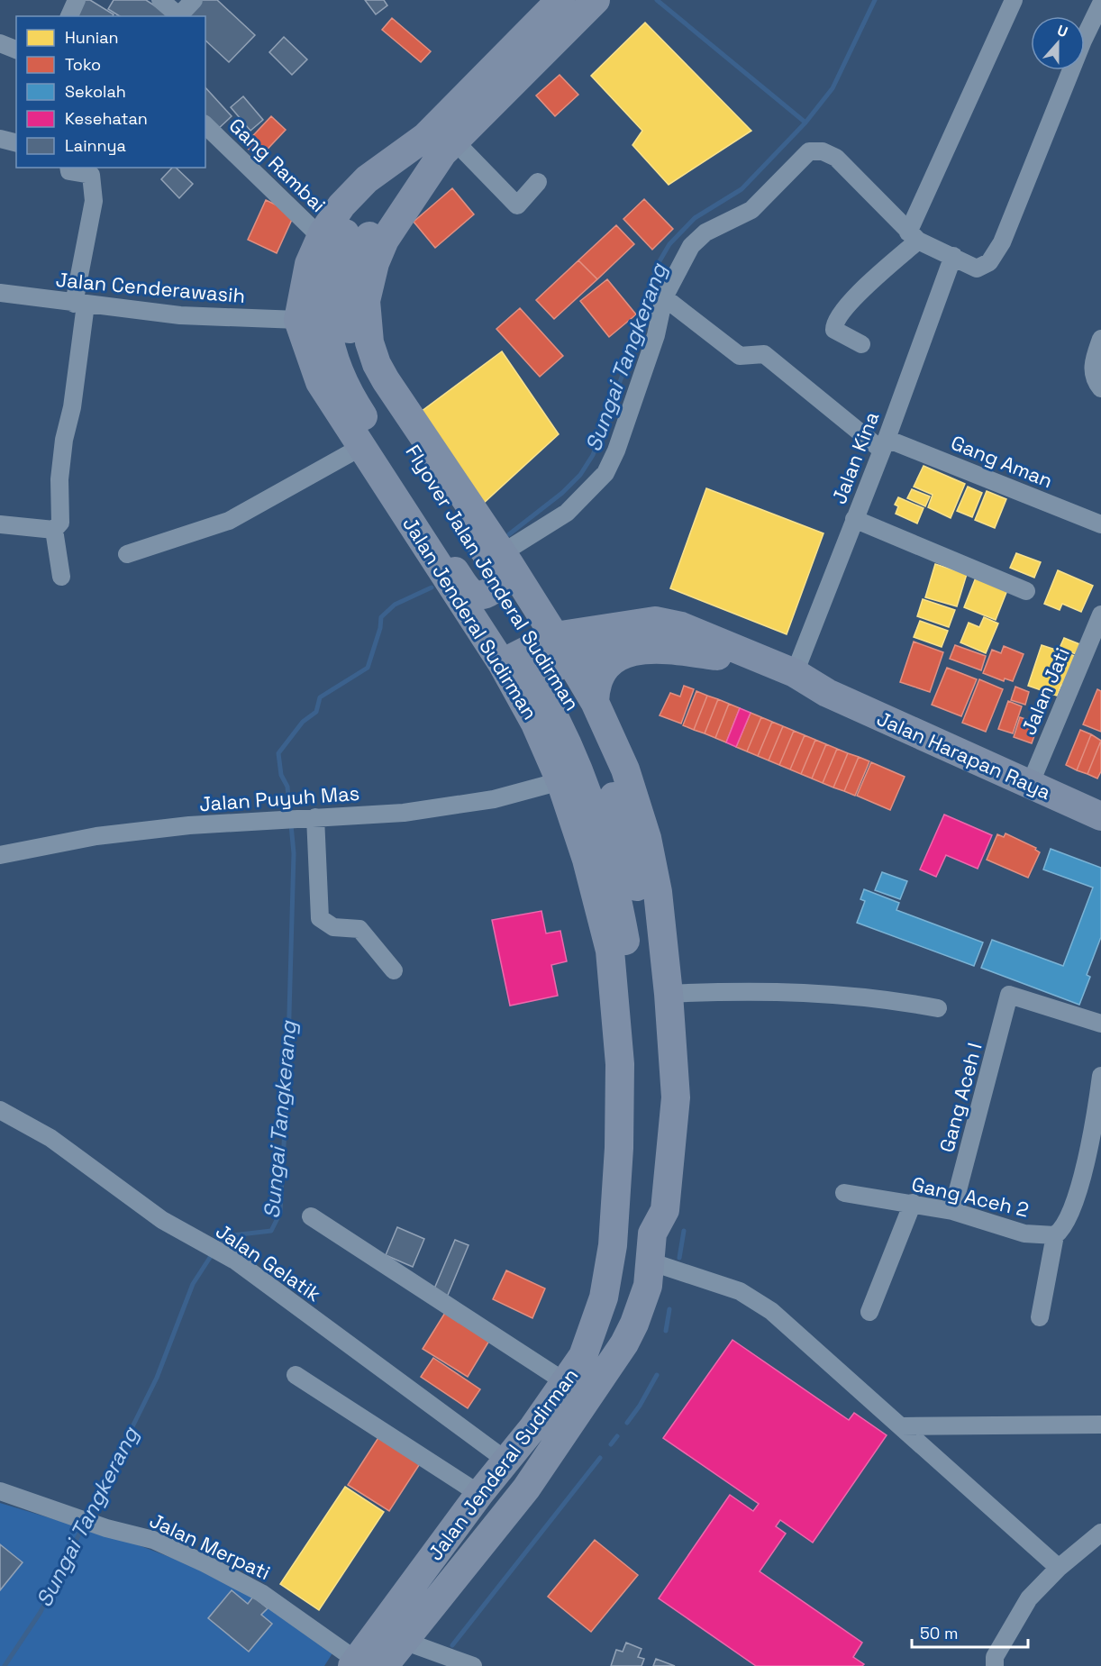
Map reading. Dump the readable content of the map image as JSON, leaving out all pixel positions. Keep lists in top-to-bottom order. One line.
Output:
{"streets":{"main road":["Flyover Jalan Jenderal Sudirman","Jalan Jenderal Sudirman","Jalan Harapan Raya"],"street":["Gang Rambai","Jalan Cenderawasih","Jalan Kina","Gang Aman","Jalan Jati","Jalan Puyuh Mas","Gang Aceh I","Gang Aceh 2","Jalan Gelatik","Jalan Merpati"]},"crossings":[["Gang Rambai","Jalan Jenderal Sudirman"],["Jalan Cenderawasih","Jalan Jenderal Sudirman"],["Jalan Kina","Gang Aman"],["Jalan Kina","Jalan Harapan Raya"],["Flyover Jalan Jenderal Sudirman","Jalan Jenderal Sudirman"],["Jalan Jenderal Sudirman","Jalan Harapan Raya"],["Jalan Jenderal Sudirman","Jalan Puyuh Mas"],["Jalan Jenderal Sudirman","Jalan Gelatik"],["Jalan Jenderal Sudirman","Jalan Merpati"],["Jalan Jati","Jalan Harapan Raya"],["Gang Aceh I","Gang Aceh 2"]],"water":["Sungai Tangkerang"],"legend":["Hunian","Toko","Sekolah","Kesehatan","Lainnya"],"scale_bar":"50 m","north":"top"}
